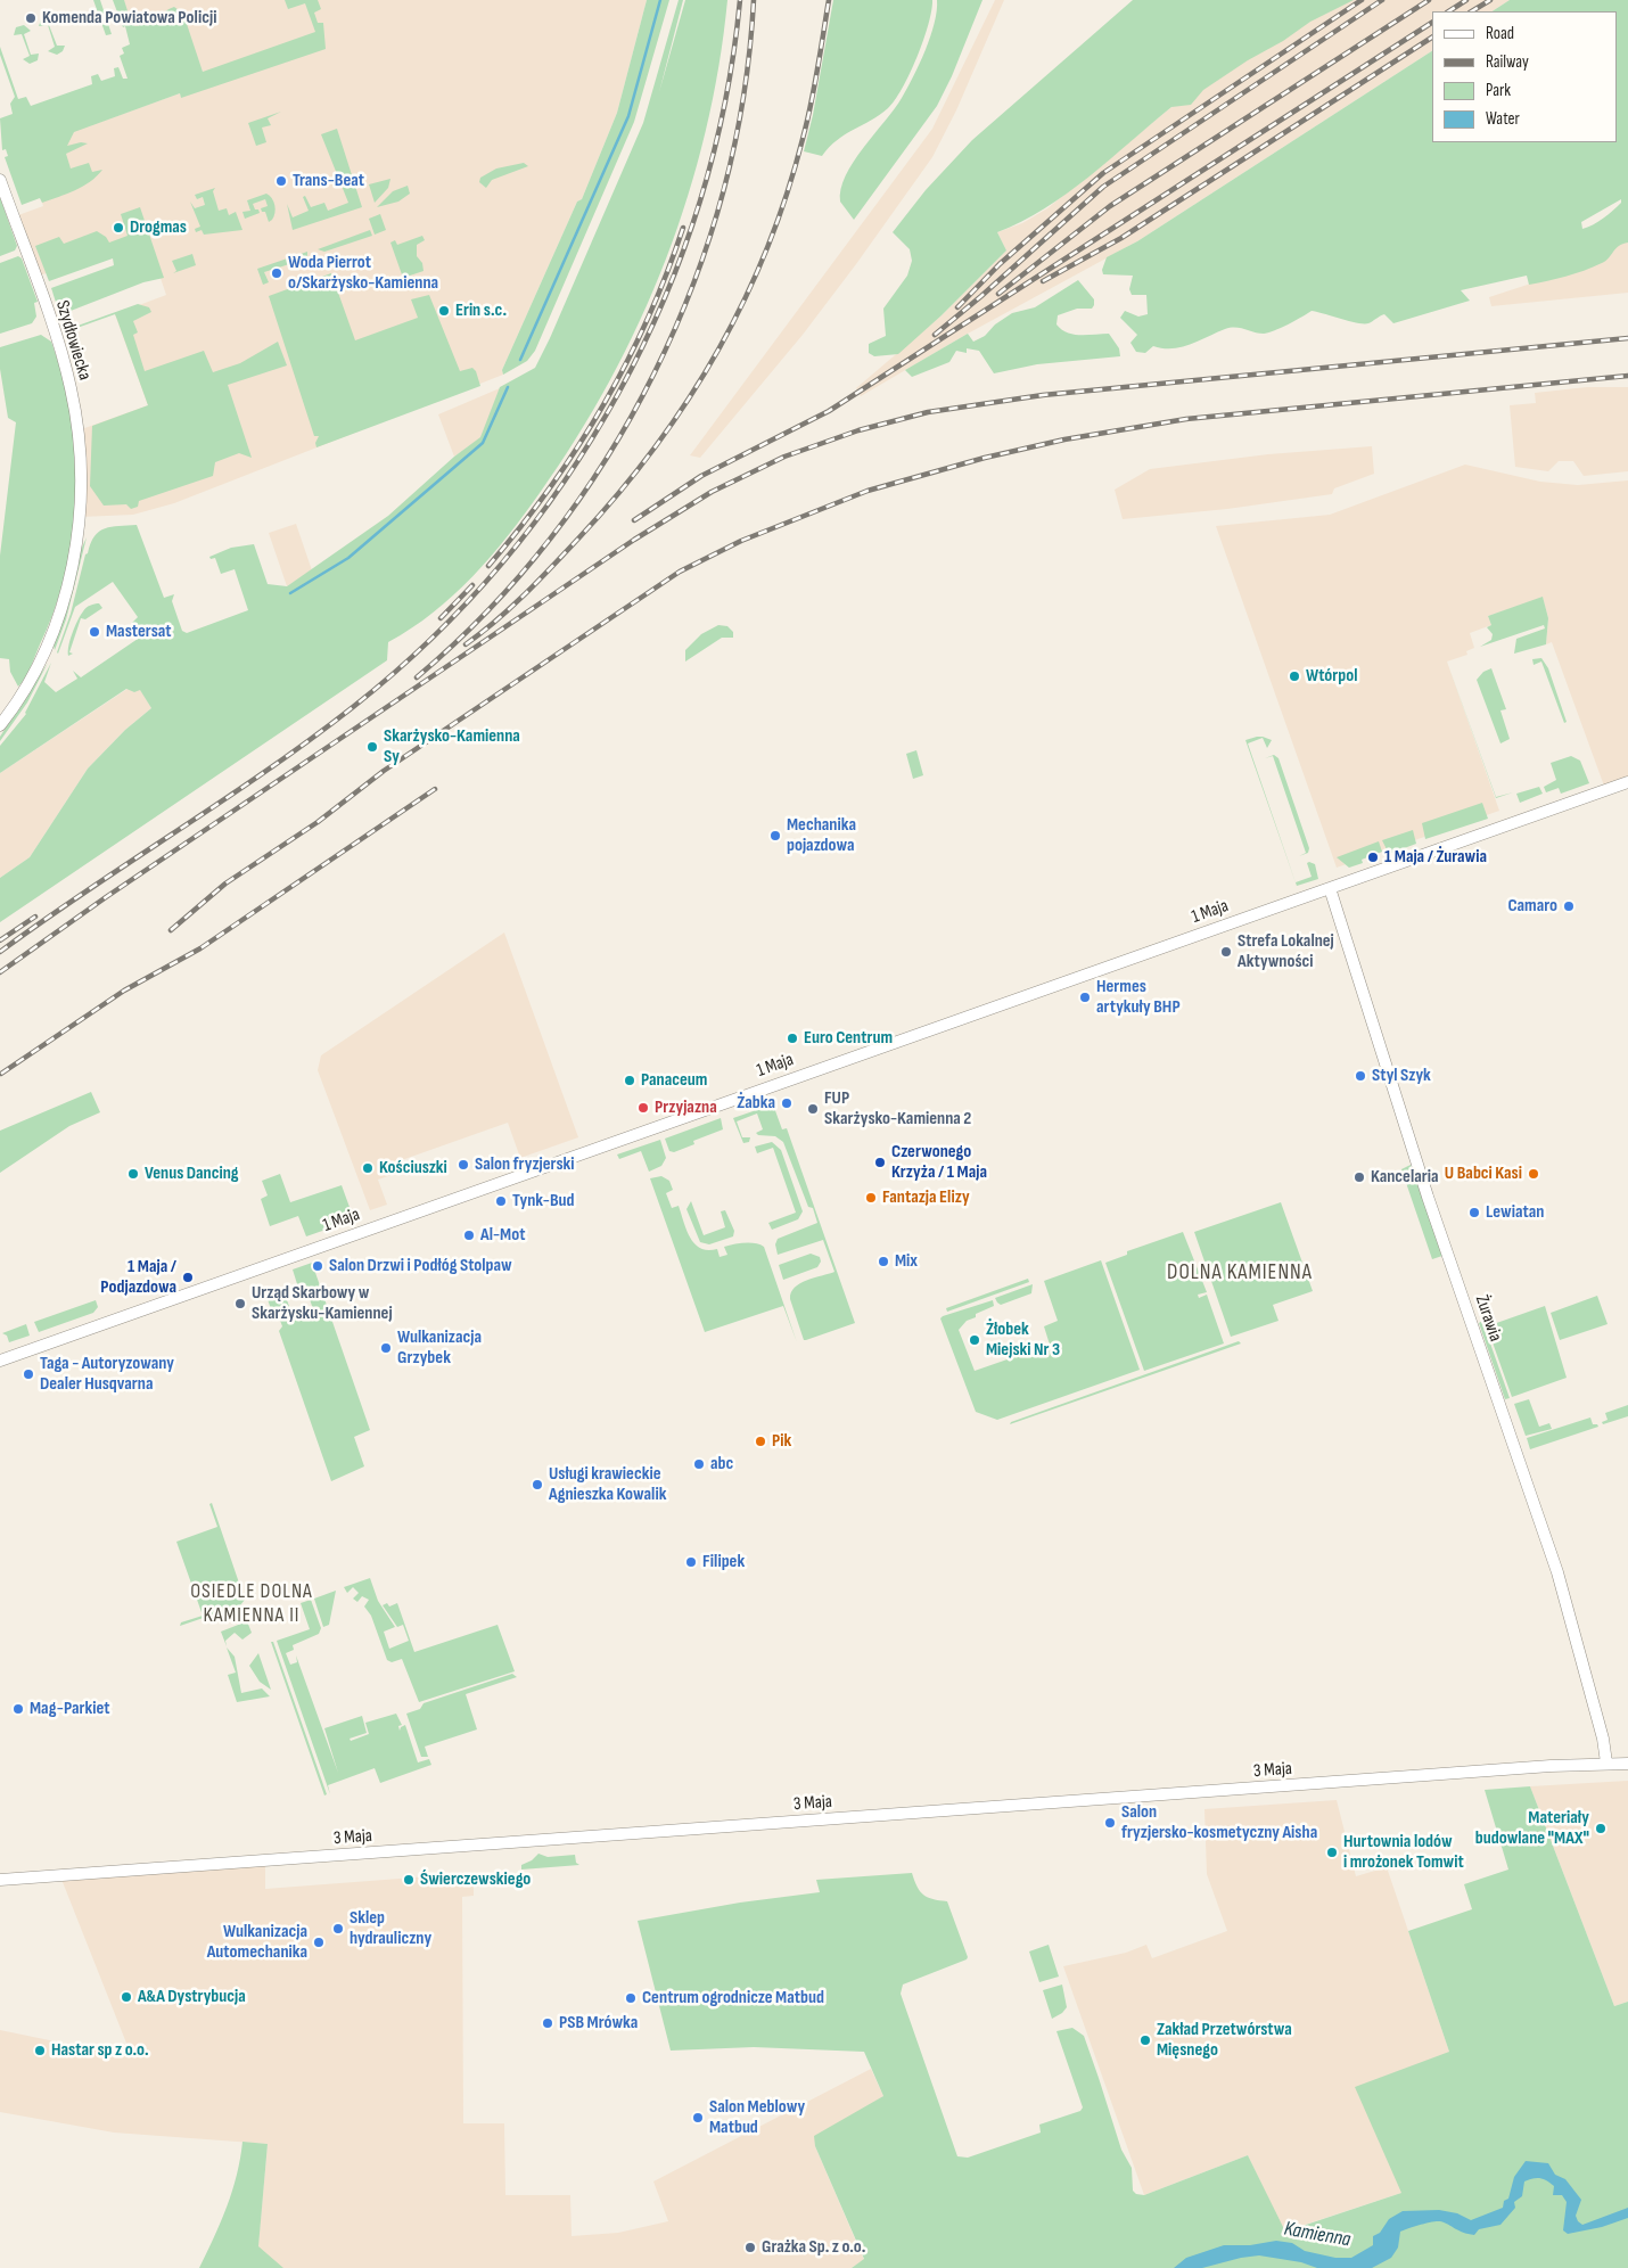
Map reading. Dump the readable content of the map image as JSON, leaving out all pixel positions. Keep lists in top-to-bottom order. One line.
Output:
{"streets":{"street":["Szydłowiecka","1 Maja","Żurawia","3 Maja"]},"crossings":[["1 Maja","Żurawia"],["Żurawia","3 Maja"]],"districts":["DOLNA KAMIENNA","OSIEDLE DOLNA KAMIENNA II"],"water":["Kamienna"],"places":["Komenda Powiatowa Policji","Trans-Beat","Drogmas","Woda Pierrot o/Skarżysko-Kamienna","Erin s.c.","Mastersat","Wtórpol","Skarżysko-Kamienna Sy","Mechanika pojazdowa","1 Maja / Żurawia","Camaro","Strefa Lokalnej Aktywności","Hermes artykuły BHP","Euro Centrum","Styl Szyk","Panaceum","Żabka","Przyjazna","FUP Skarżysko-Kamienna 2","Czerwonego Krzyża / 1 Maja","Salon fryzjerski","Kościuszki","Venus Dancing","U Babci Kasi","Kancelaria","Fantazja Elizy","Tynk-Bud","Lewiatan","Al-Mot","Mix","Salon Drzwi i Podłóg Stolpaw","1 Maja / Podjazdowa","Urząd Skarbowy w Skarżysku-Kamiennej","Żłobek Miejski Nr 3","Wulkanizacja Grzybek","Taga - Autoryzowany Dealer Husqvarna","Pik","abc","Usługi krawieckie Agnieszka Kowalik","Filipek","Mag-Parkiet","Salon fryzjersko-kosmetyczny Aisha","Materiały budowlane \"MAX\"","Hurtownia lodów i mrożonek Tomwit","Świerczewskiego","Sklep hydrauliczny","Wulkanizacja Automechanika","A&A Dystrybucja","Centrum ogrodnicze Matbud","PSB Mrówka","Zakład Przetwórstwa Mięsnego","Hastar sp z o.o.","Salon Meblowy Matbud","Grażka Sp. z o.o."],"legend":["Road","Railway","Park","Water"]}
